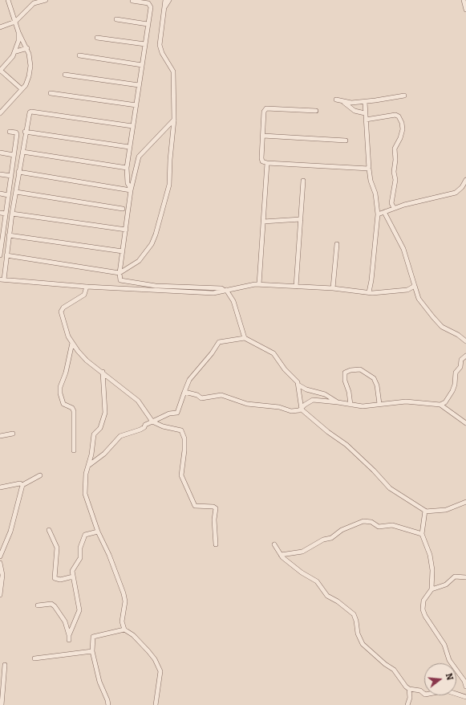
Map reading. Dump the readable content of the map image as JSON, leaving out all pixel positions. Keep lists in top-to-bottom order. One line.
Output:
{"north":"right"}
